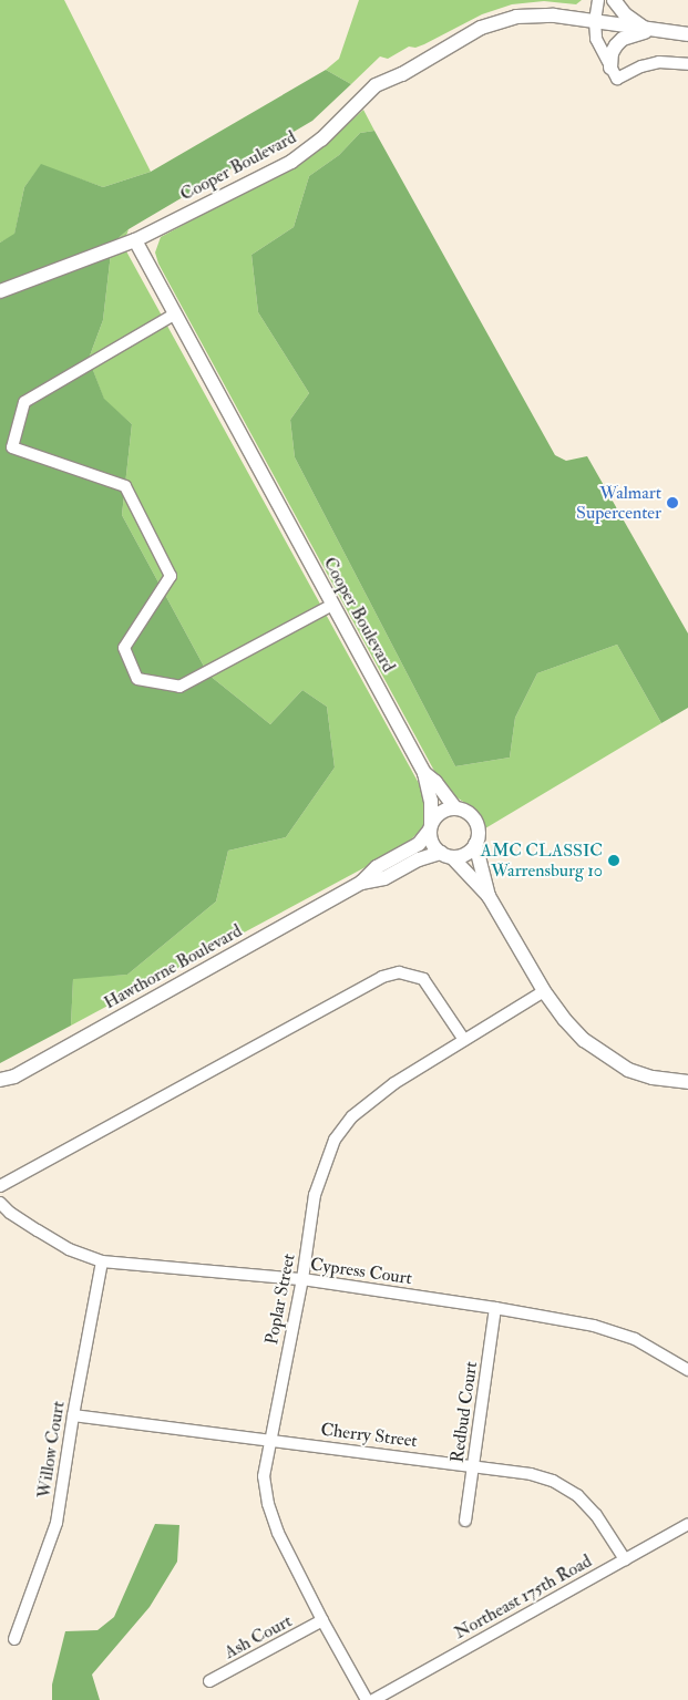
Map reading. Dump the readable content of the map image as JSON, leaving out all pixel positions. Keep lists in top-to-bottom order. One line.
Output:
{"streets":{"street":["Cooper Boulevard","Hawthorne Boulevard","Cypress Court","Poplar Street","Redbud Court","Cherry Street","Willow Court","Northeast 175th Road","Ash Court"]},"crossings":[["Cooper Boulevard","Hawthorne Boulevard"],["Cypress Court","Poplar Street"],["Cypress Court","Redbud Court"],["Cypress Court","Willow Court"],["Poplar Street","Cherry Street"],["Poplar Street","Ash Court"],["Redbud Court","Cherry Street"],["Cherry Street","Willow Court"],["Cherry Street","Northeast 175th Road"]],"places":["Walmart Supercenter","AMC CLASSIC Warrensburg 10"]}
